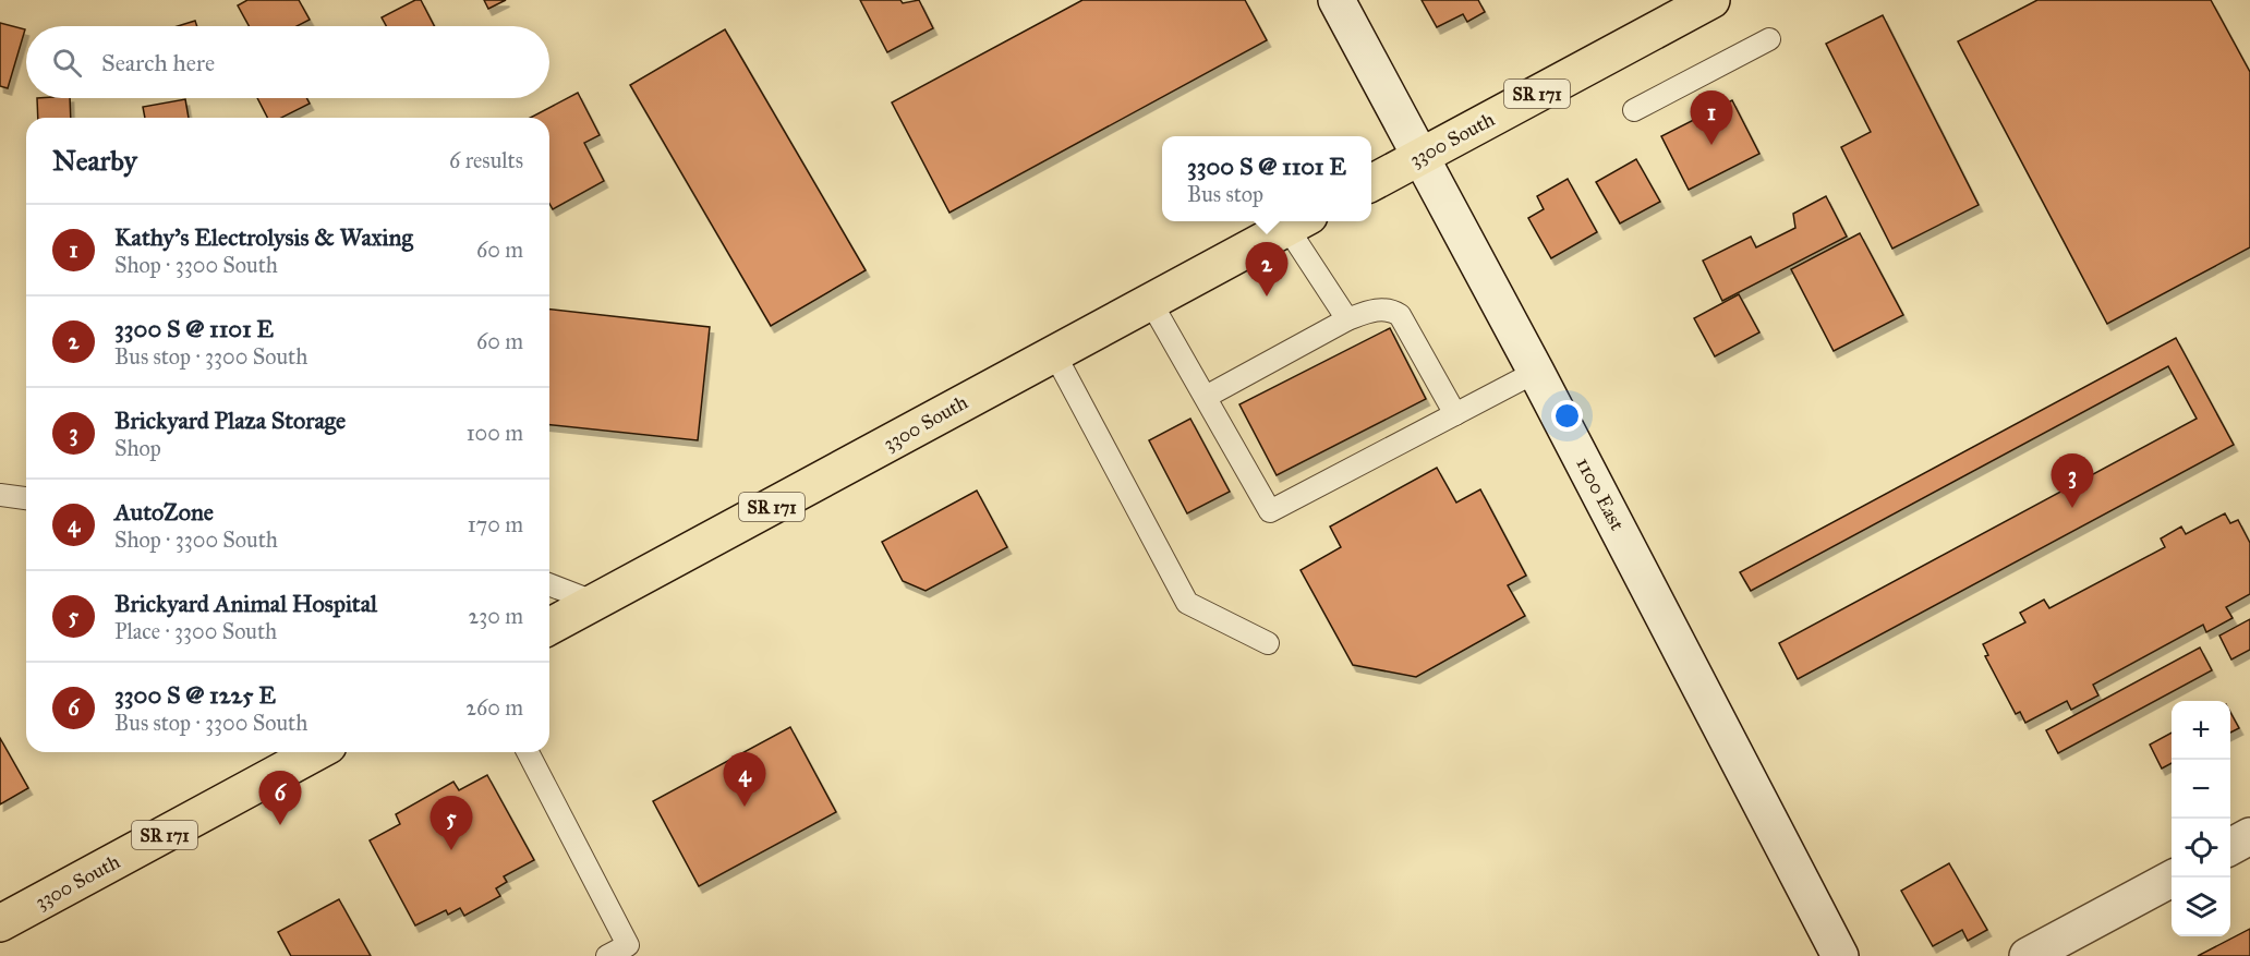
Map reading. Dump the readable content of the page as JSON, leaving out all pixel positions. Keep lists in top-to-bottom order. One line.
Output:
{"streets":{"main road":["SR 171","3300 South"],"street":["1100 East"]},"crossings":[["3300 South","1100 East"]],"page":{"search":"Search here","pins":["1","2","3","4","6","5"],"heading":["Nearby","6 results"],"popup":["3300 S @ 1101 E","Bus stop"],"list":[{"mark":"1","name":"Kathy's Electrolysis & Waxing","note":"Shop · 3300 South","value":"60 m"},{"mark":"2","name":"3300 S @ 1101 E","note":"Bus stop · 3300 South","value":"60 m"},{"mark":"3","name":"Brickyard Plaza Storage","note":"Shop","value":"100 m"},{"mark":"4","name":"AutoZone","note":"Shop · 3300 South","value":"170 m"},{"mark":"5","name":"Brickyard Animal Hospital","note":"Place · 3300 South","value":"230 m"},{"mark":"6","name":"3300 S @ 1225 E","note":"Bus stop · 3300 South","value":"260 m"}],"map_buttons":["+","−"]}}
